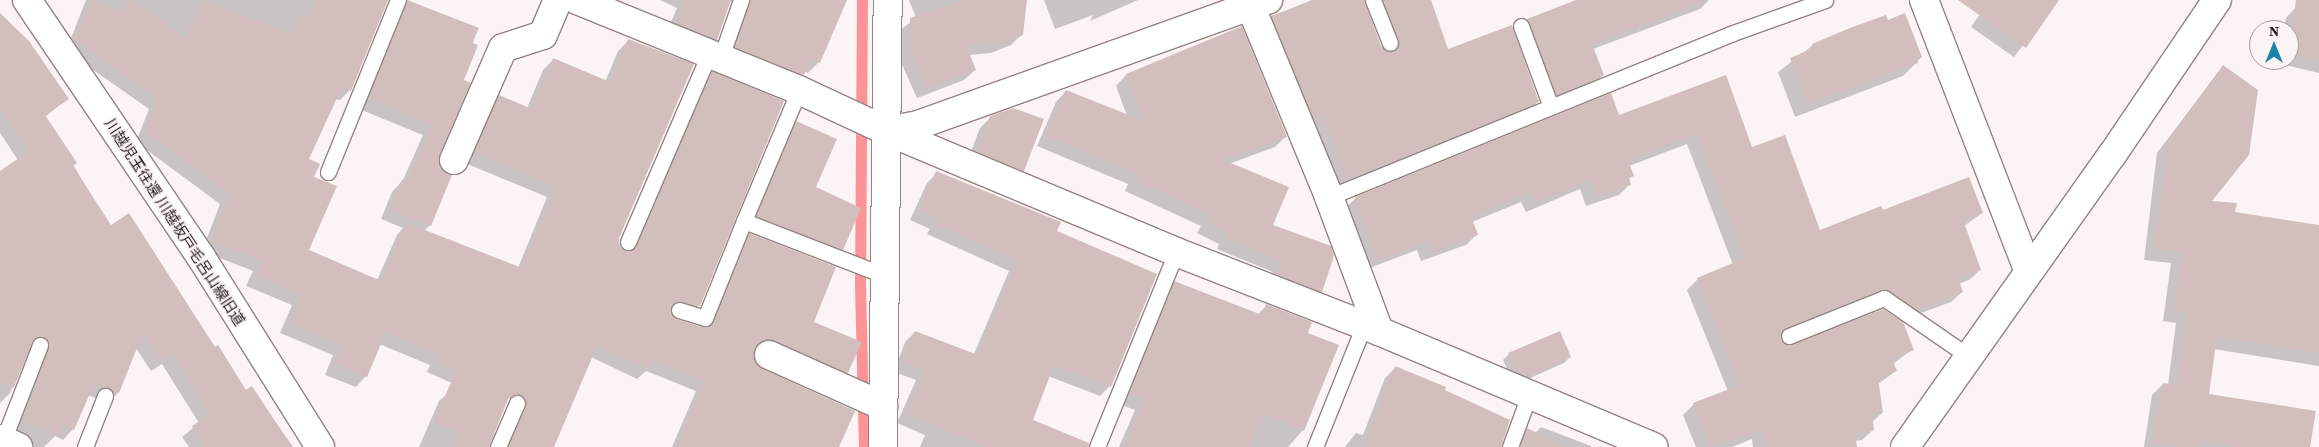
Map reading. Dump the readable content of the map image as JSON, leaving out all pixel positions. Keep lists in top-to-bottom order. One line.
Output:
{"streets":{"street":["川越児玉往還 川越坂戸毛呂山線旧道"]},"north":"top"}
